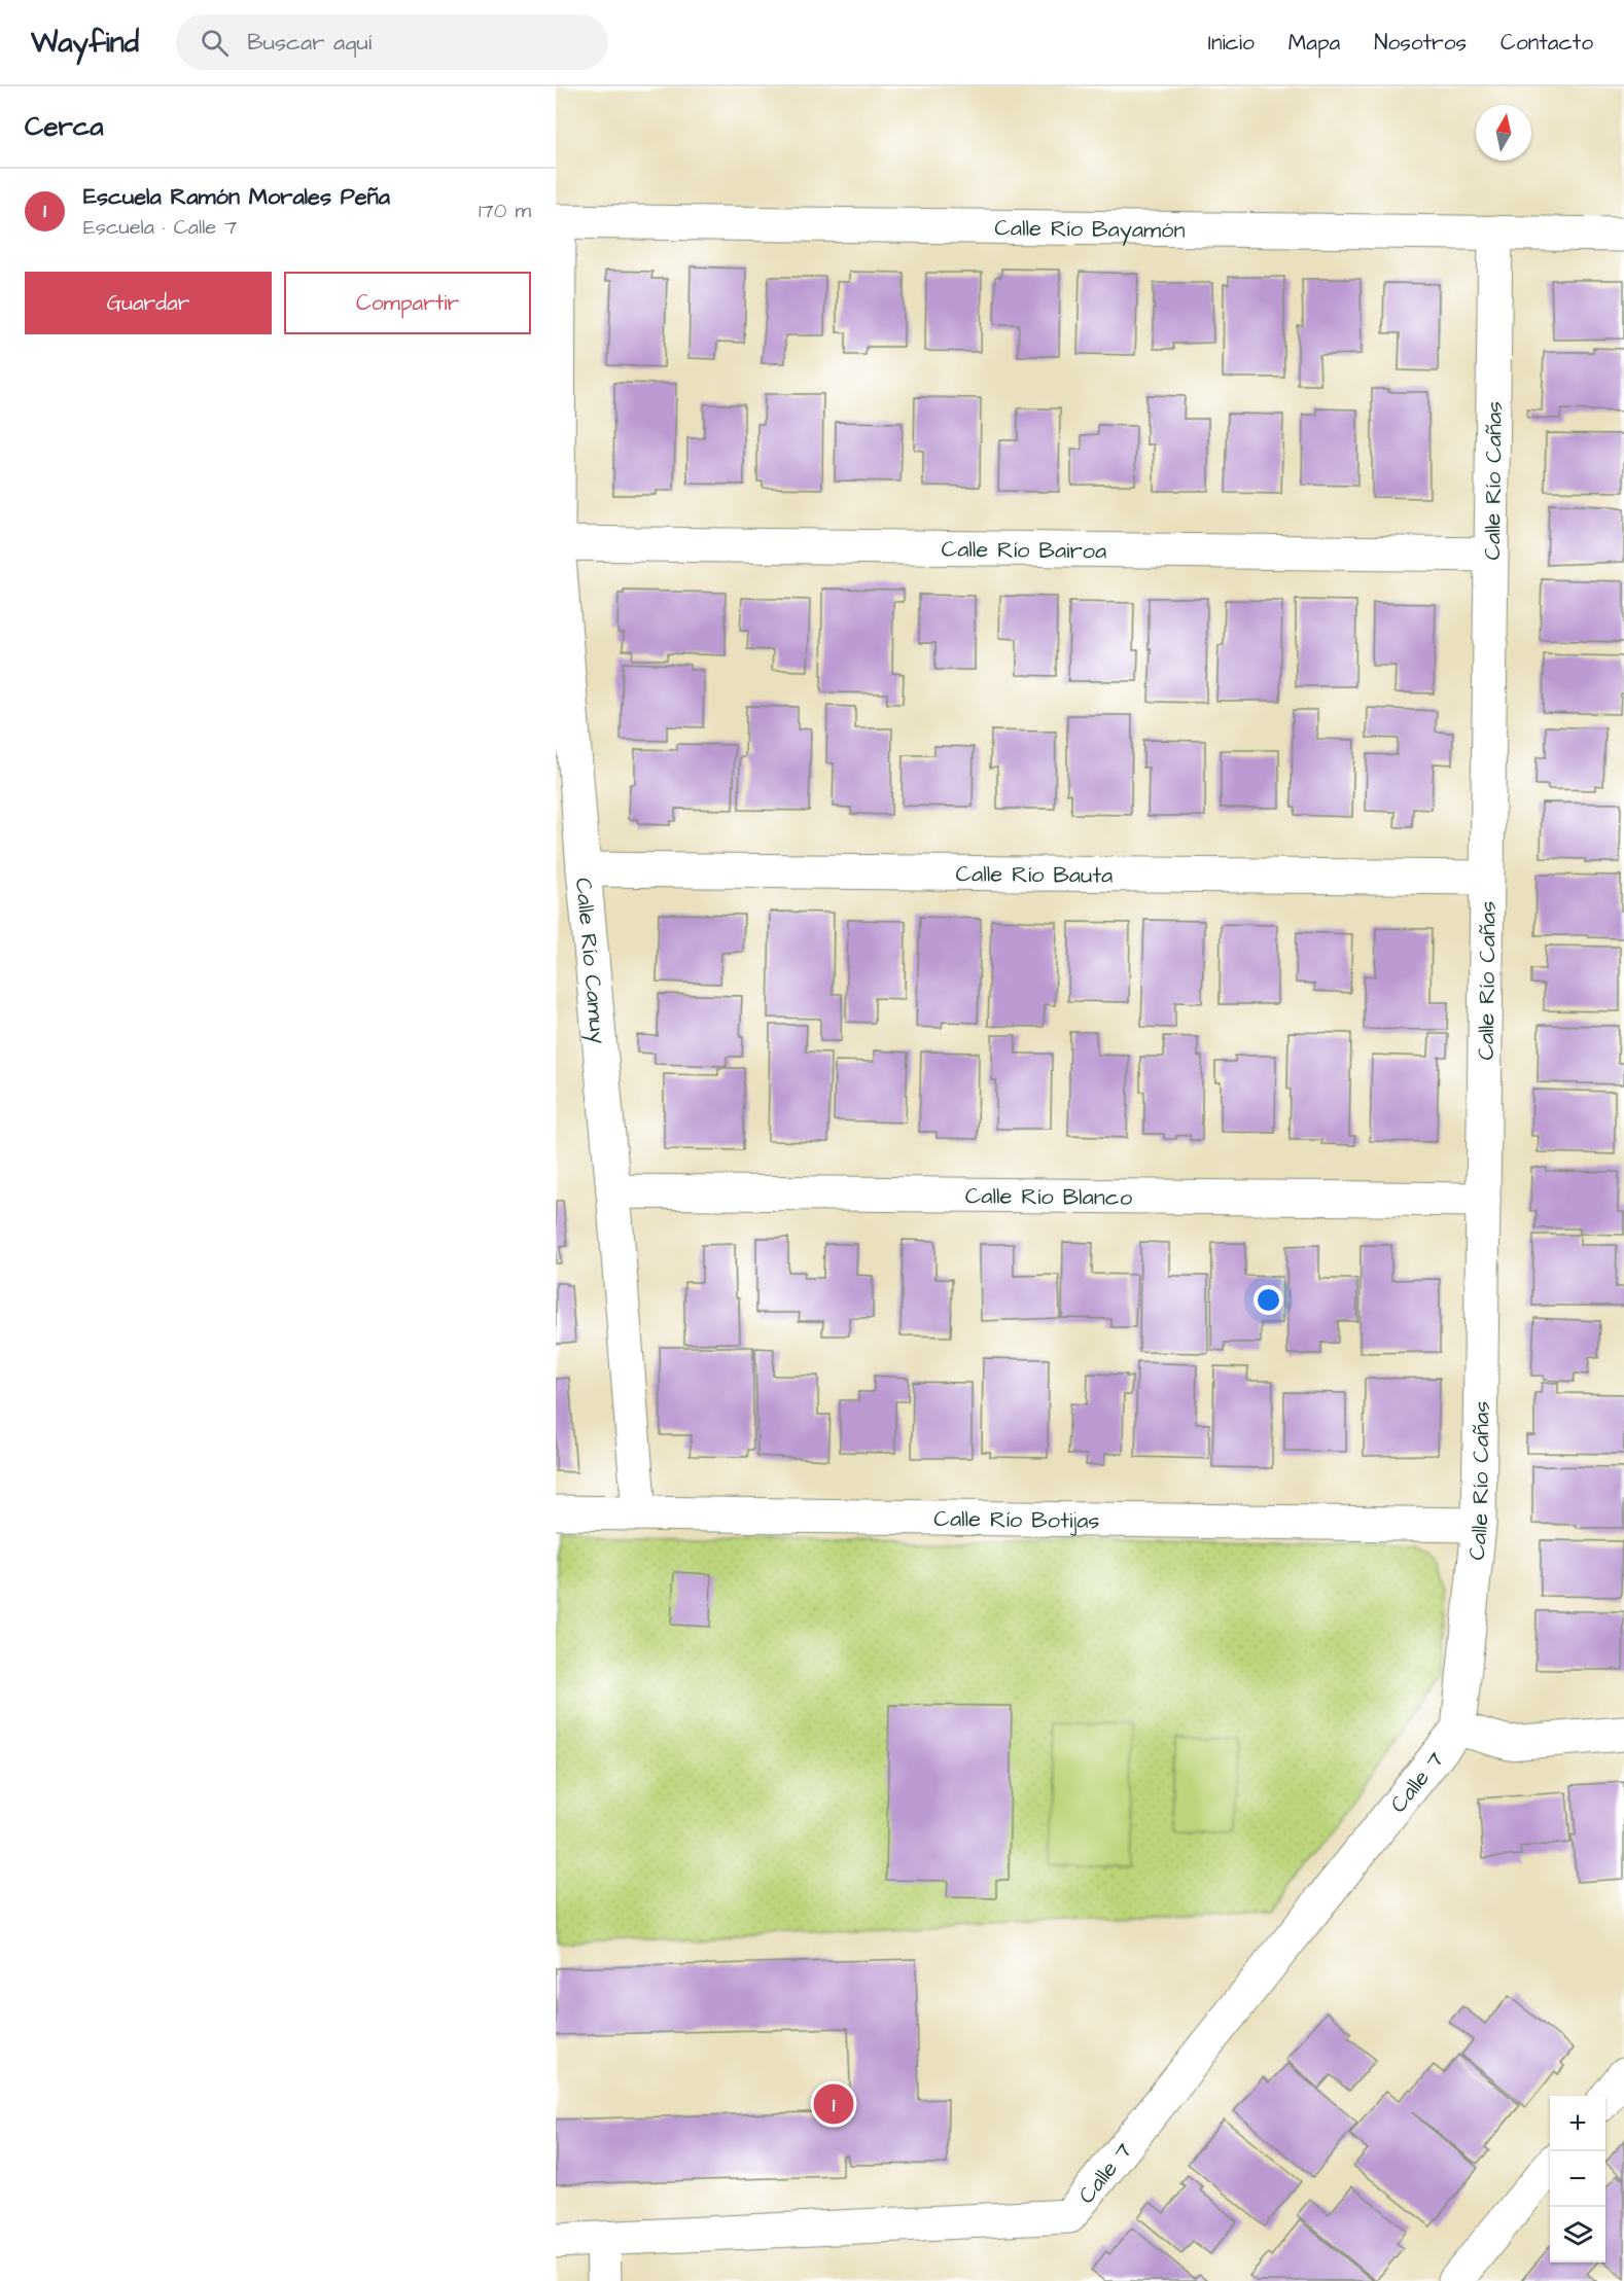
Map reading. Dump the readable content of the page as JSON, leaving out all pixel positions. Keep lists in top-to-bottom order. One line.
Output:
{"streets":{"street":["Calle Río Bayamón","Calle Río Cañas","Calle Río Bairoa","Calle Río Bauta","Calle Río Camuy","Calle Río Blanco","Calle Río Botijas","Calle 7"]},"crossings":[["Calle Río Bayamón","Calle Río Cañas"],["Calle Río Bayamón","Calle Río Camuy"],["Calle Río Cañas","Calle Río Bairoa"],["Calle Río Cañas","Calle Río Bauta"],["Calle Río Cañas","Calle Río Blanco"],["Calle Río Cañas","Calle Río Botijas"],["Calle Río Cañas","Calle 7"],["Calle Río Bairoa","Calle Río Camuy"],["Calle Río Bauta","Calle Río Camuy"],["Calle Río Camuy","Calle Río Blanco"],["Calle Río Camuy","Calle Río Botijas"]],"north":"top","page":{"header":"Wayfind","search":"Buscar aquí","nav":["Inicio","Mapa","Nosotros","Contacto"],"heading":"Cerca","list":[{"mark":"1","name":"Escuela Ramón Morales Peña","note":"Escuela · Calle 7","value":"170 m"}],"buttons":["Guardar","Compartir"],"pins":"1","map_buttons":["+","−"]}}
